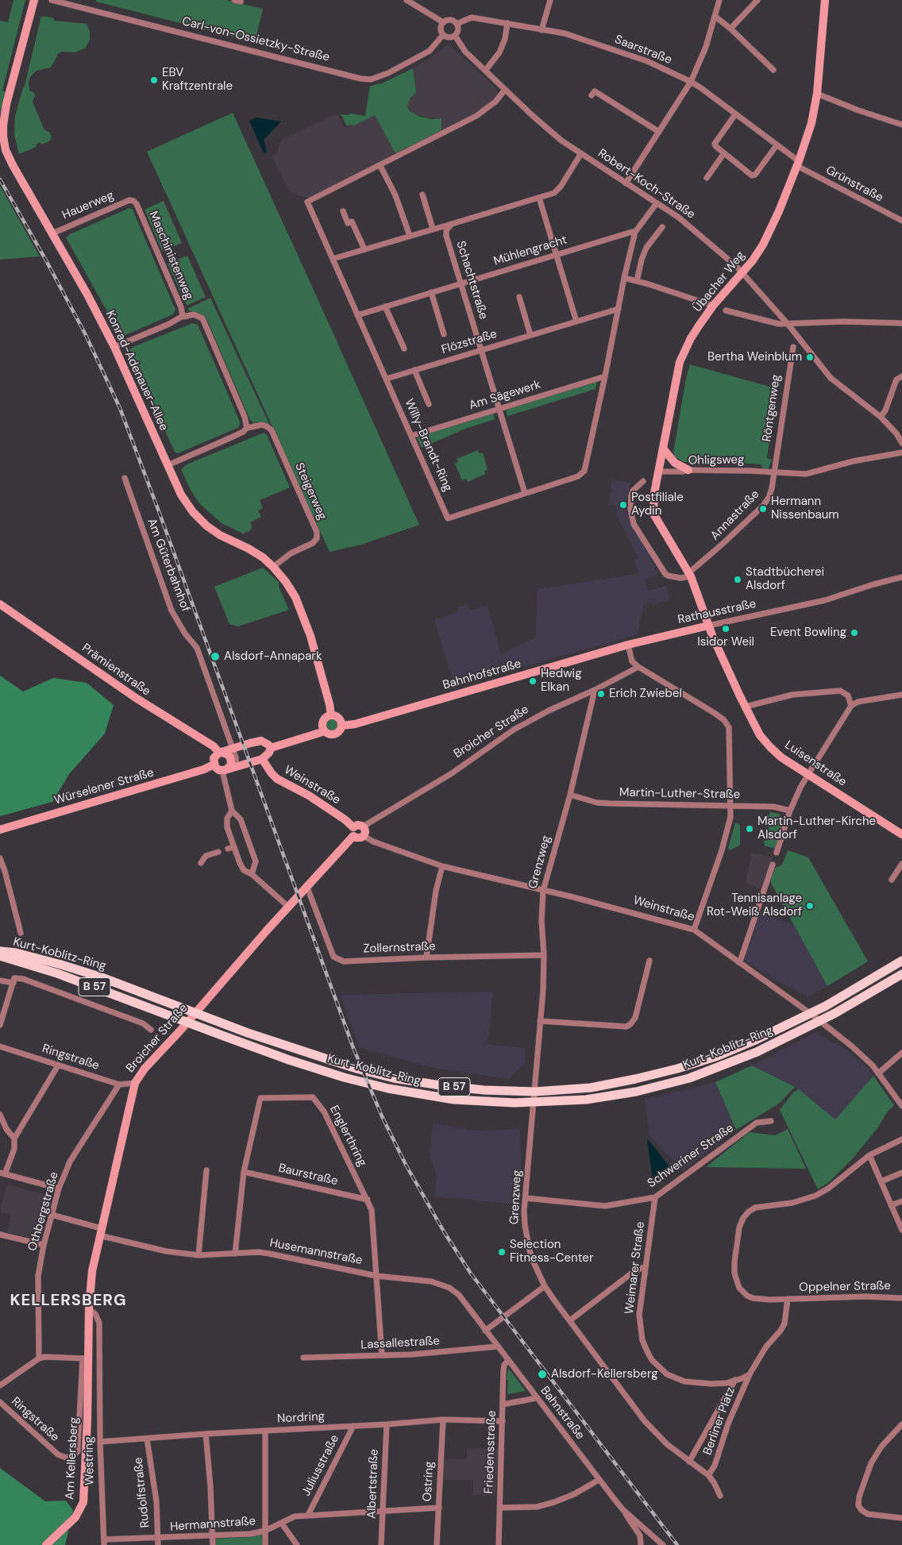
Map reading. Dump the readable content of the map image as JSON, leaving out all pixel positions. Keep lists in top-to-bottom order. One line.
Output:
{"streets":{"main road":["Übacher Weg","Konrad-Adenauer-Allee","Rathausstraße","Prämienstraße","Bahnhofstraße","Broicher Straße","Luisenstraße","Weinstraße","Würselener Straße","Kurt-Koblitz-Ring","B 57","Am Kellersberg"],"street":["Carl-von-Ossietzky-Straße","Saarstraße","Robert-Koch-Straße","Grünstraße","Hauerweg","Mühlengracht","Maschinistenweg","Schachtstraße","Flözstraße","Am Sägewerk","Röntgenweg","Willy-Brandt-Ring","Ohligsweg","Steigerweg","Annastraße","Am Güterbahnhof","Martin-Luther-Straße","Grenzweg","Zollernstraße","Ringstraße","Englerthring","Schweriner Straße","Baurstraße","Othbergstraße","Husemannstraße","Weimarer Straße","Oppelner Straße","Lassallestraße","Bahnstraße","Nordring","Berliner Platz","Friedensstraße","Westring","Juliusstraße","Ostring","Albertstraße","Rudolfstraße","Hermannstraße"]},"crossings":[["Carl-von-Ossietzky-Straße","Saarstraße"],["Carl-von-Ossietzky-Straße","Robert-Koch-Straße"],["Saarstraße","Robert-Koch-Straße"],["Saarstraße","Grünstraße"],["Saarstraße","Übacher Weg"],["Robert-Koch-Straße","Übacher Weg"],["Robert-Koch-Straße","Willy-Brandt-Ring"],["Grünstraße","Übacher Weg"],["Hauerweg","Maschinistenweg"],["Hauerweg","Konrad-Adenauer-Allee"],["Mühlengracht","Schachtstraße"],["Mühlengracht","Willy-Brandt-Ring"],["Maschinistenweg","Konrad-Adenauer-Allee"],["Schachtstraße","Flözstraße"],["Schachtstraße","Am Sägewerk"],["Schachtstraße","Willy-Brandt-Ring"],["Übacher Weg","Ohligsweg"],["Übacher Weg","Annastraße"],["Übacher Weg","Rathausstraße"],["Übacher Weg","Luisenstraße"],["Flözstraße","Willy-Brandt-Ring"],["Konrad-Adenauer-Allee","Steigerweg"],["Konrad-Adenauer-Allee","Bahnhofstraße"],["Am Sägewerk","Willy-Brandt-Ring"],["Röntgenweg","Ohligsweg"],["Röntgenweg","Annastraße"],["Ohligsweg","Annastraße"],["Am Güterbahnhof","Prämienstraße"],["Am Güterbahnhof","Würselener Straße"],["Rathausstraße","Bahnhofstraße"],["Rathausstraße","Luisenstraße"],["Prämienstraße","Würselener Straße"],["Broicher Straße","Weinstraße"],["Broicher Straße","Grenzweg"],["Broicher Straße","Zollernstraße"],["Broicher Straße","Kurt-Koblitz-Ring"],["Broicher Straße","Ringstraße"],["Broicher Straße","Husemannstraße"],["Broicher Straße","Am Kellersberg"],["Broicher Straße","Westring"],["Weinstraße","Grenzweg"],["Weinstraße","Kurt-Koblitz-Ring"],["Martin-Luther-Straße","Grenzweg"],["Grenzweg","Zollernstraße"],["Grenzweg","Kurt-Koblitz-Ring"],["Grenzweg","Schweriner Straße"],["Grenzweg","Berliner Platz"],["Ringstraße","Othbergstraße"],["Ringstraße","Am Kellersberg"],["Englerthring","Baurstraße"],["Englerthring","Husemannstraße"],["Englerthring","Lassallestraße"],["Schweriner Straße","Weimarer Straße"],["Othbergstraße","Husemannstraße"],["Husemannstraße","Bahnstraße"],["Weimarer Straße","Berliner Platz"],["Lassallestraße","Bahnstraße"],["Bahnstraße","Friedensstraße"],["Nordring","Friedensstraße"],["Nordring","Westring"],["Nordring","Juliusstraße"],["Nordring","Ostring"],["Nordring","Albertstraße"],["Nordring","Rudolfstraße"],["Westring","Hermannstraße"],["Juliusstraße","Hermannstraße"],["Ostring","Hermannstraße"],["Albertstraße","Hermannstraße"],["Rudolfstraße","Hermannstraße"]],"districts":["KELLERSBERG"],"places":["EBV Kraftzentrale","Bertha Weinblum","Postfiliale Aydin","Hermann Nissenbaum","Stadtbücherei Alsdorf","Isidor Weil","Event Bowling","Alsdorf-Annapark","Hedwig Elkan","Erich Zwiebel","Martin-Luther-Kirche Alsdorf","Tennisanlage Rot-Weiß Alsdorf","Selection Fitness-Center","Alsdorf-Kellersberg"]}
